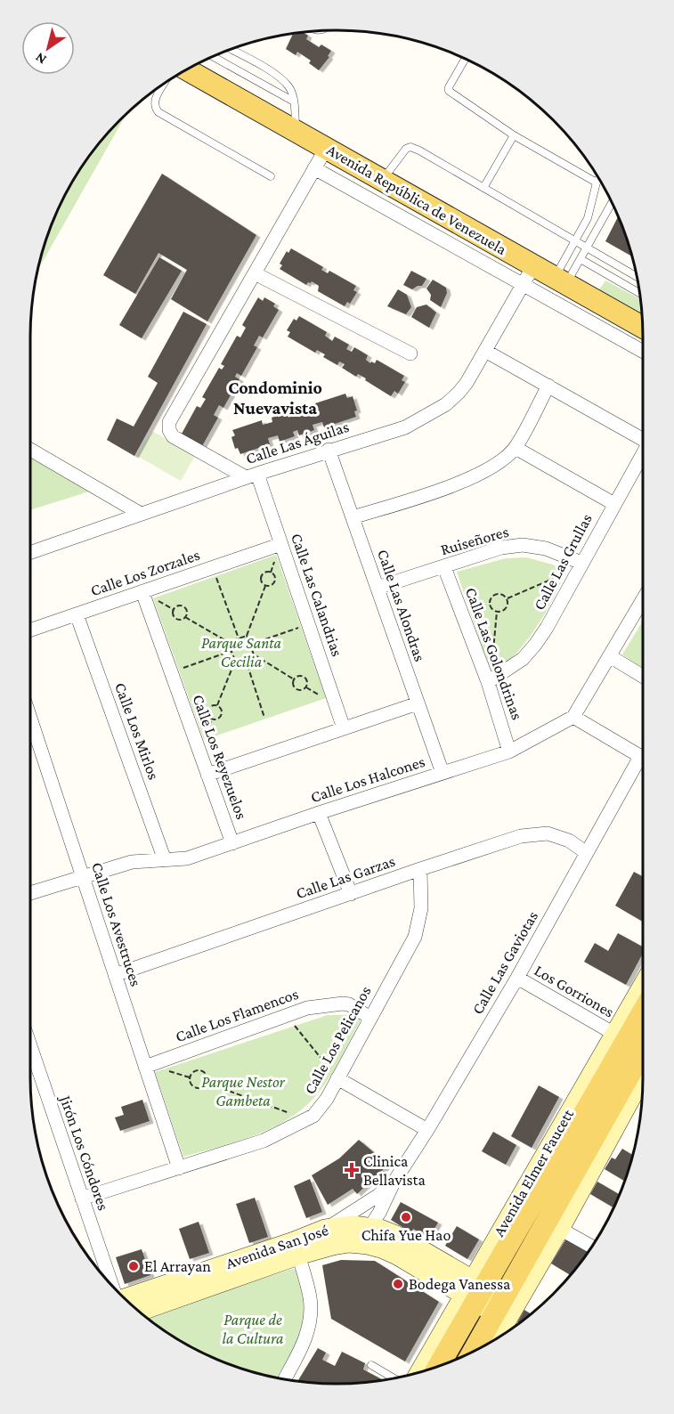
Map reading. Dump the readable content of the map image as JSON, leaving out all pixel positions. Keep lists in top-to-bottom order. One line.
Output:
{"streets":{"main road":["Avenida República de Venezuela","Avenida Elmer Faucett"],"street":["Calle Las Águilas","Ruiseñores","Calle Las Grullas","Calle Los Zorzales","Calle Las Calandrias","Calle Las Alondras","Calle Las Golondrinas","Calle Los Mirlos","Calle Los Reyezuelos","Calle Los Halcones","Calle Las Garzas","Calle Los Avestruces","Calle Las Gaviotas","Los Gorriones","Calle Los Flamencos","Calle Los Pelicanos","Jirón Los Cóndores","Avenida San José"]},"crossings":[["Avenida República de Venezuela","Calle Las Águilas"],["Calle Las Águilas","Calle Las Calandrias"],["Calle Las Águilas","Calle Las Alondras"],["Ruiseñores","Calle Las Grullas"],["Ruiseñores","Calle Las Alondras"],["Ruiseñores","Calle Las Golondrinas"],["Calle Las Grullas","Calle Las Golondrinas"],["Calle Los Zorzales","Calle Las Calandrias"],["Calle Los Zorzales","Calle Los Mirlos"],["Calle Los Zorzales","Calle Los Reyezuelos"],["Calle Las Alondras","Calle Los Halcones"],["Calle Las Golondrinas","Calle Los Halcones"],["Calle Los Mirlos","Calle Los Halcones"],["Calle Los Reyezuelos","Calle Los Halcones"],["Calle Los Halcones","Calle Los Avestruces"],["Calle Las Garzas","Calle Los Avestruces"],["Calle Las Garzas","Calle Las Gaviotas"],["Calle Las Garzas","Calle Los Pelicanos"],["Calle Los Avestruces","Calle Los Flamencos"],["Calle Los Avestruces","Calle Los Pelicanos"],["Calle Las Gaviotas","Los Gorriones"],["Calle Las Gaviotas","Avenida San José"],["Los Gorriones","Avenida Elmer Faucett"],["Calle Los Flamencos","Calle Los Pelicanos"],["Calle Los Pelicanos","Jirón Los Cóndores"],["Avenida Elmer Faucett","Avenida San José"]],"districts":["Condominio Nuevavista"],"parks":["Parque Santa Cecilia","Parque Nestor Gambeta","Parque de la Cultura"],"places":{"health":["Clinica Bellavista"],"other":["Chifa Yue Hao","El Arrayan","Bodega Vanessa"]},"north":"bottom left"}
